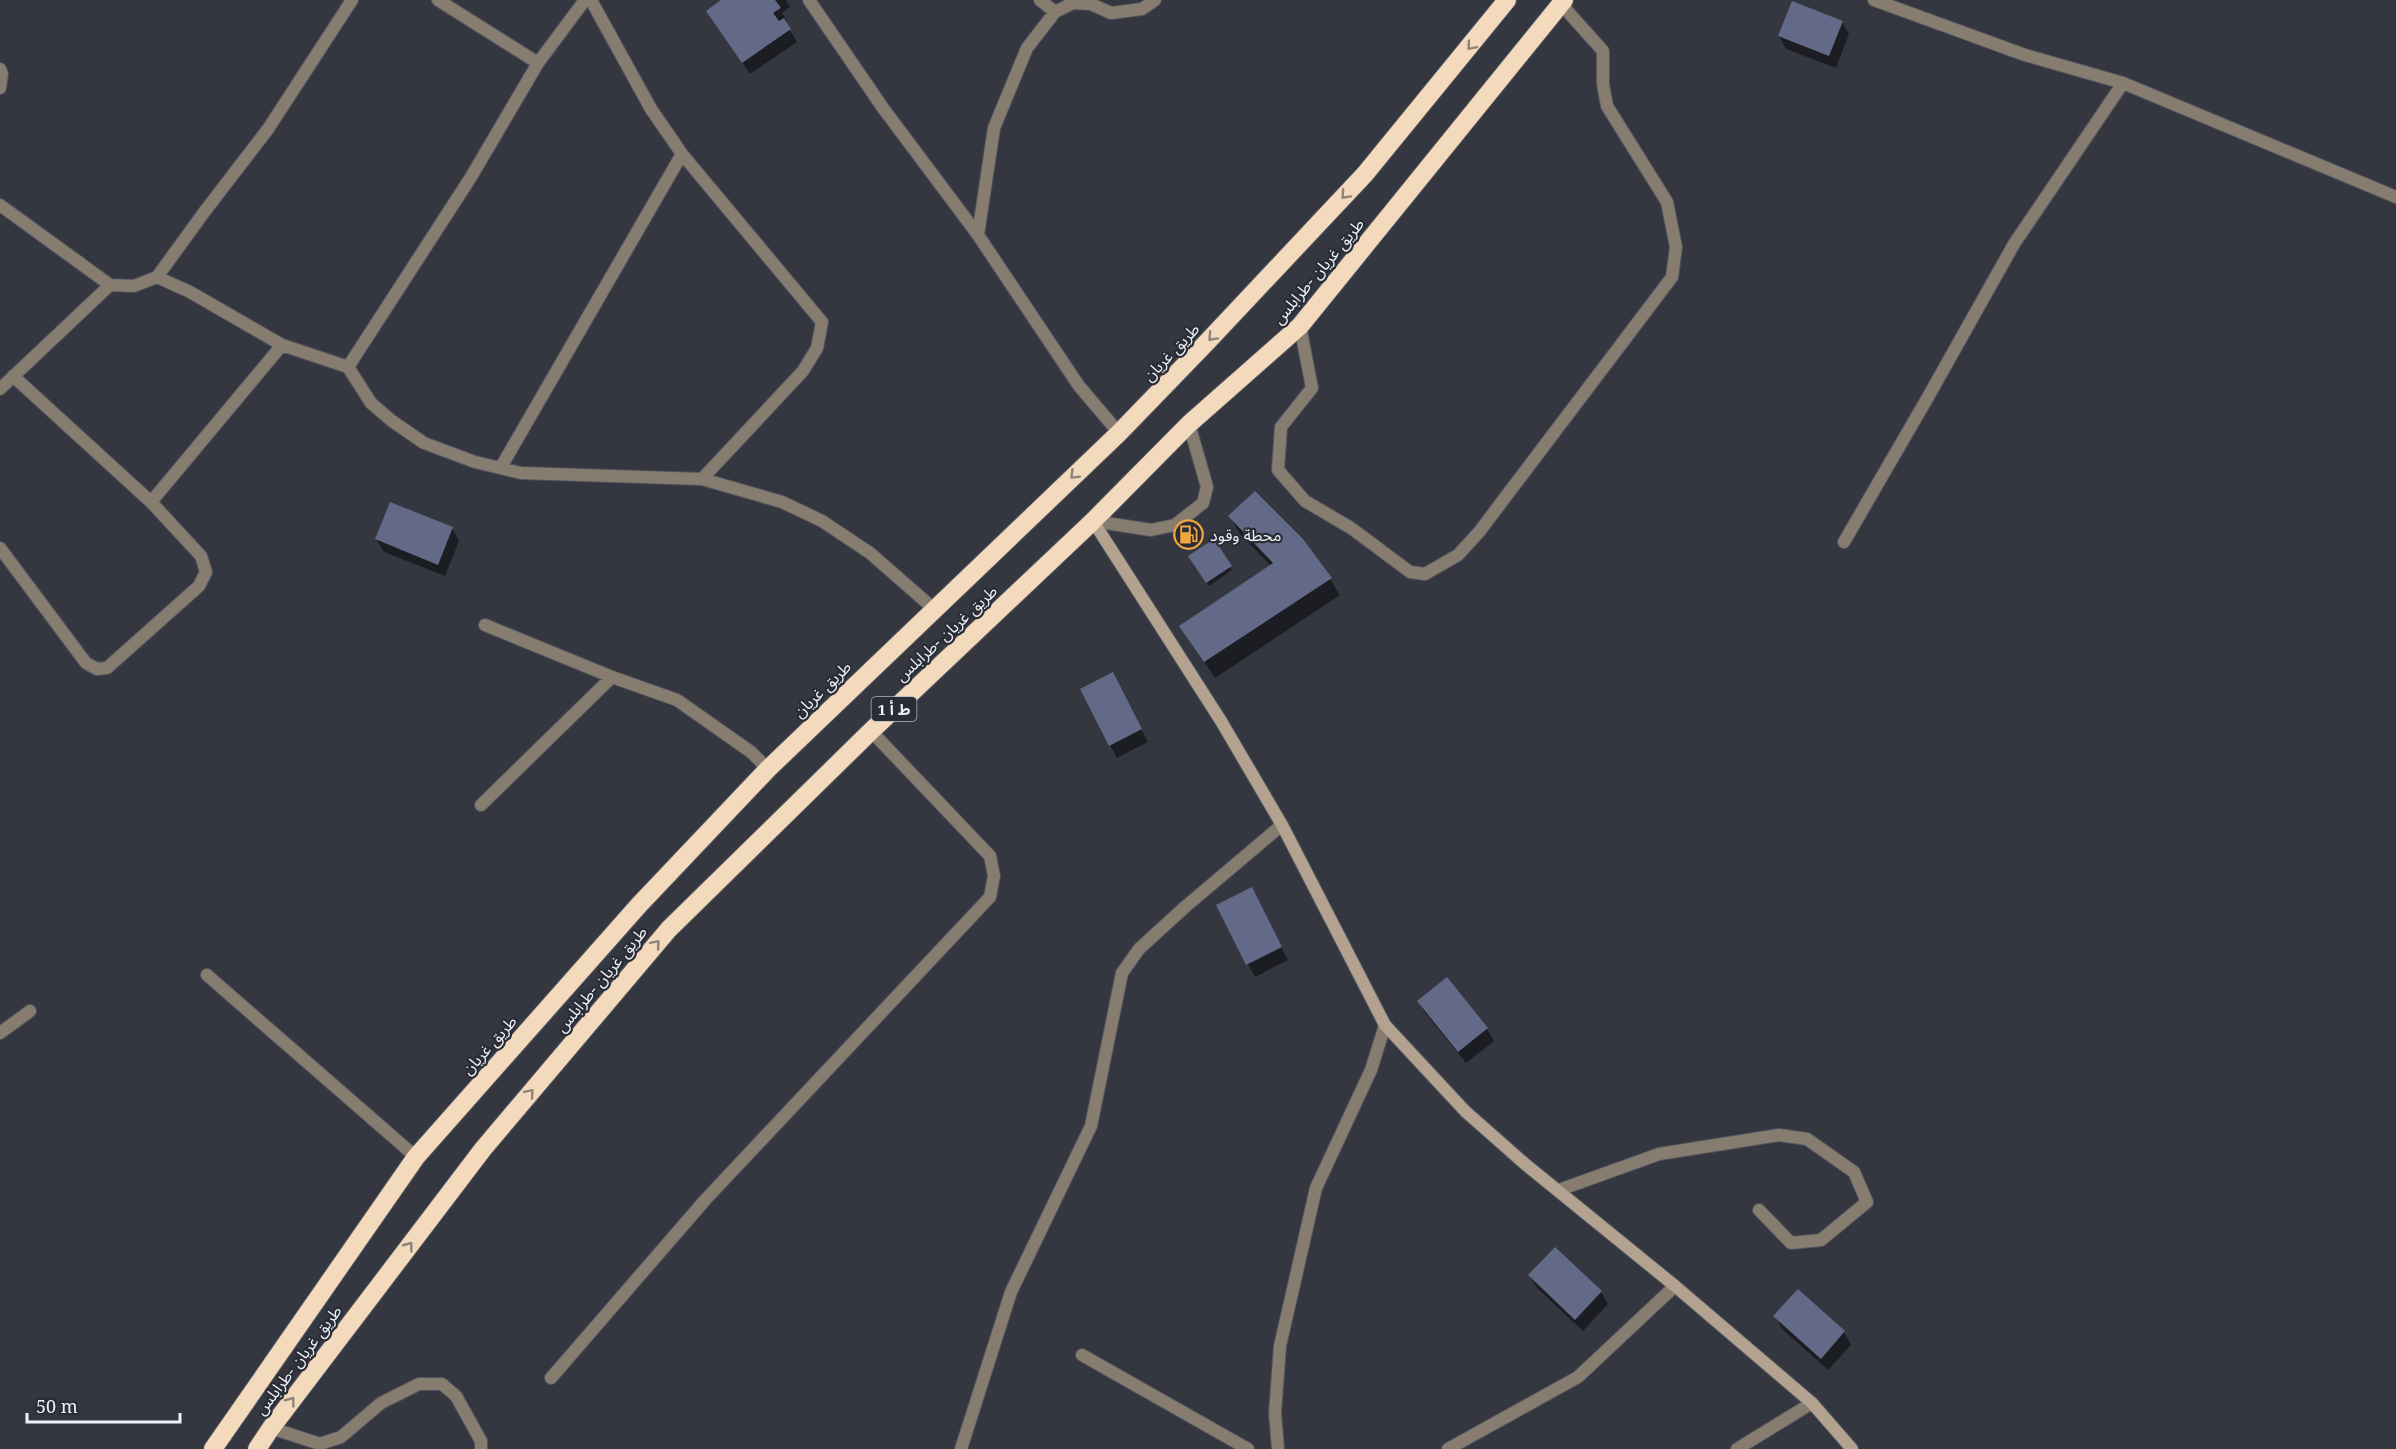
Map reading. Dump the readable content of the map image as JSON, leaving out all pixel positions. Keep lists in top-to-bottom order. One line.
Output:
{"streets":{"highway":["طريق غريان -طرابلس","طريق غريان","ط أ 1"]},"one_way":["طريق غريان -طرابلس","طريق غريان"],"places":{"fuel station":["محطة وقود"]},"scale_bar":"50 m"}
